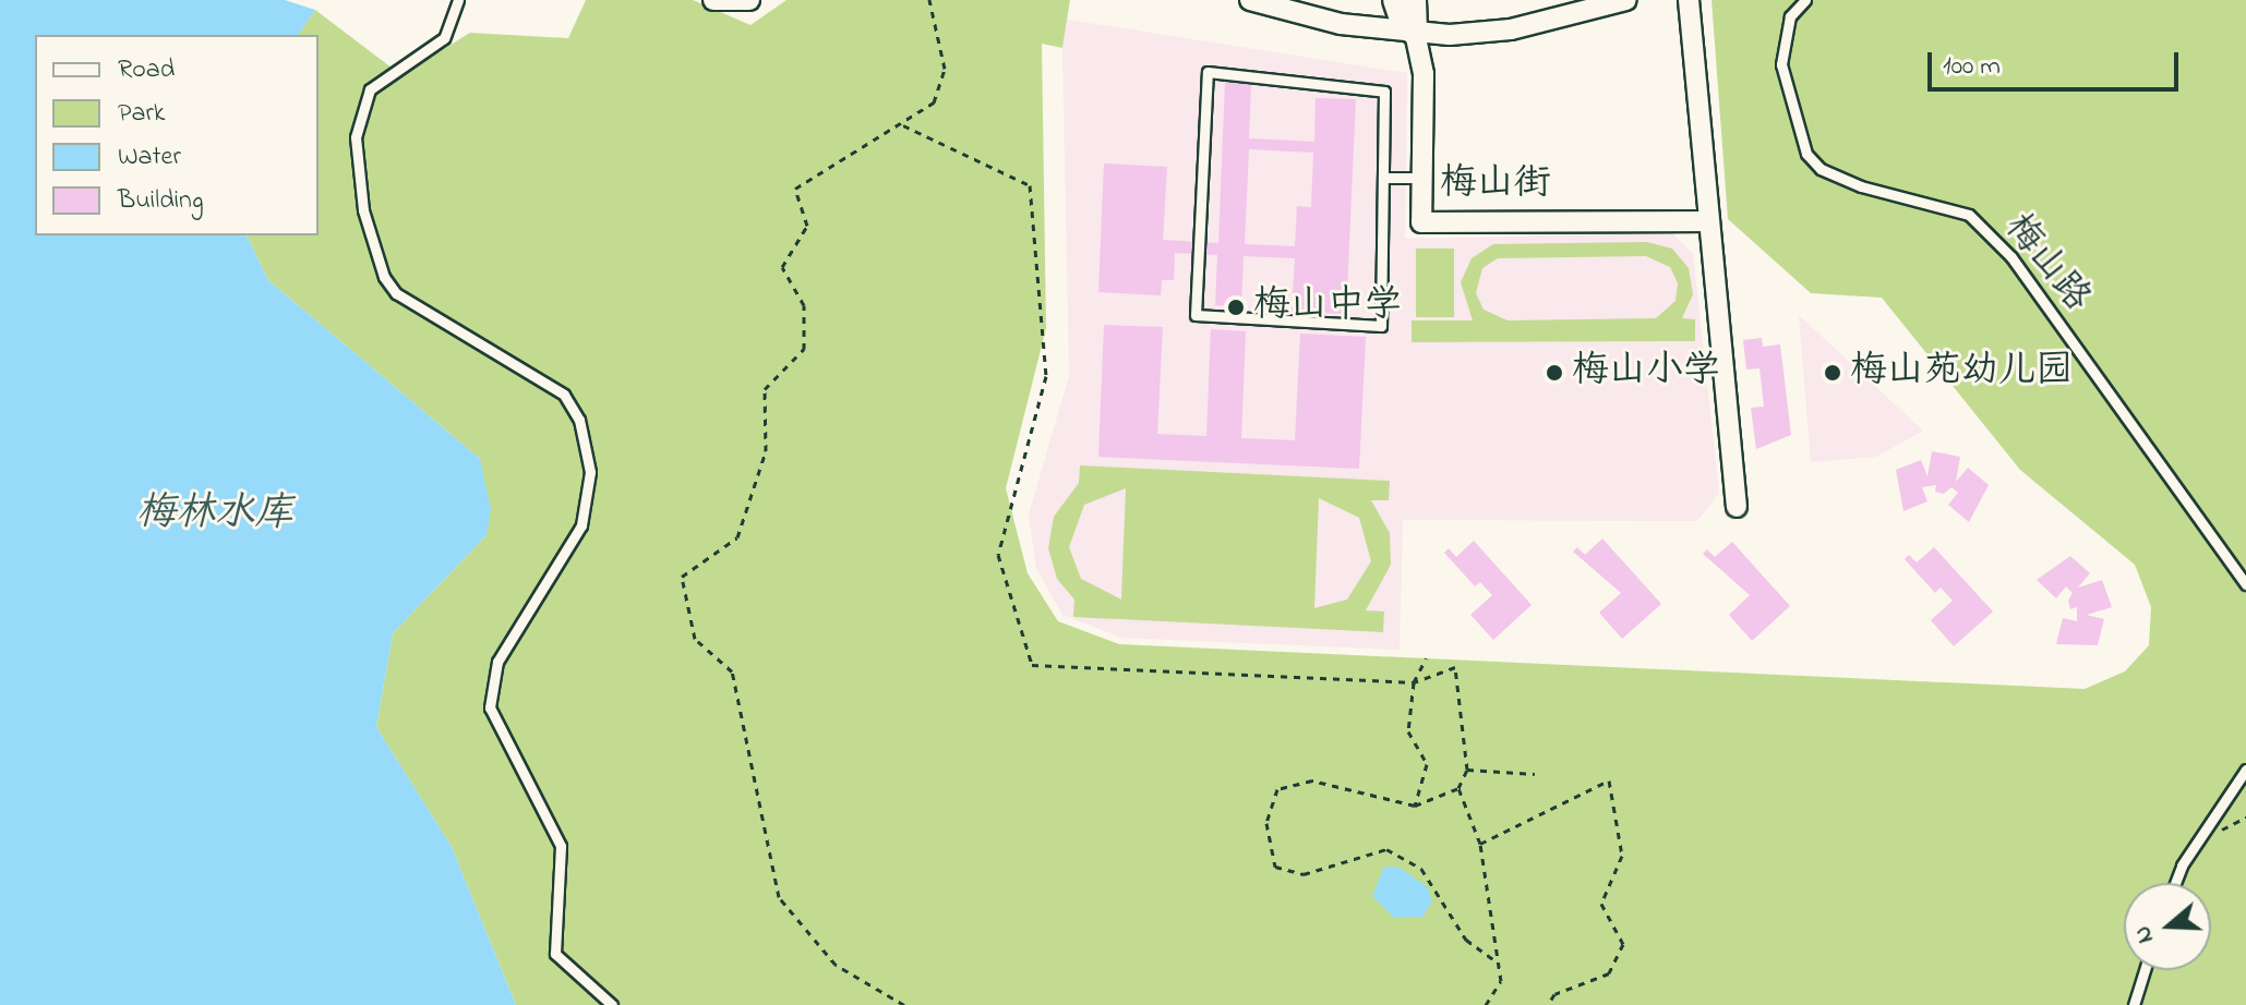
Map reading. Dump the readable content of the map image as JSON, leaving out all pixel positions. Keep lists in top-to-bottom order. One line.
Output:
{"streets":{"street":["梅山街"],"lane":["梅山路"]},"water":["梅林水库"],"places":["梅山中学","梅山小学","梅山苑幼儿园"],"legend":["Road","Park","Water","Building"],"scale_bar":"100 m","north":"left"}
